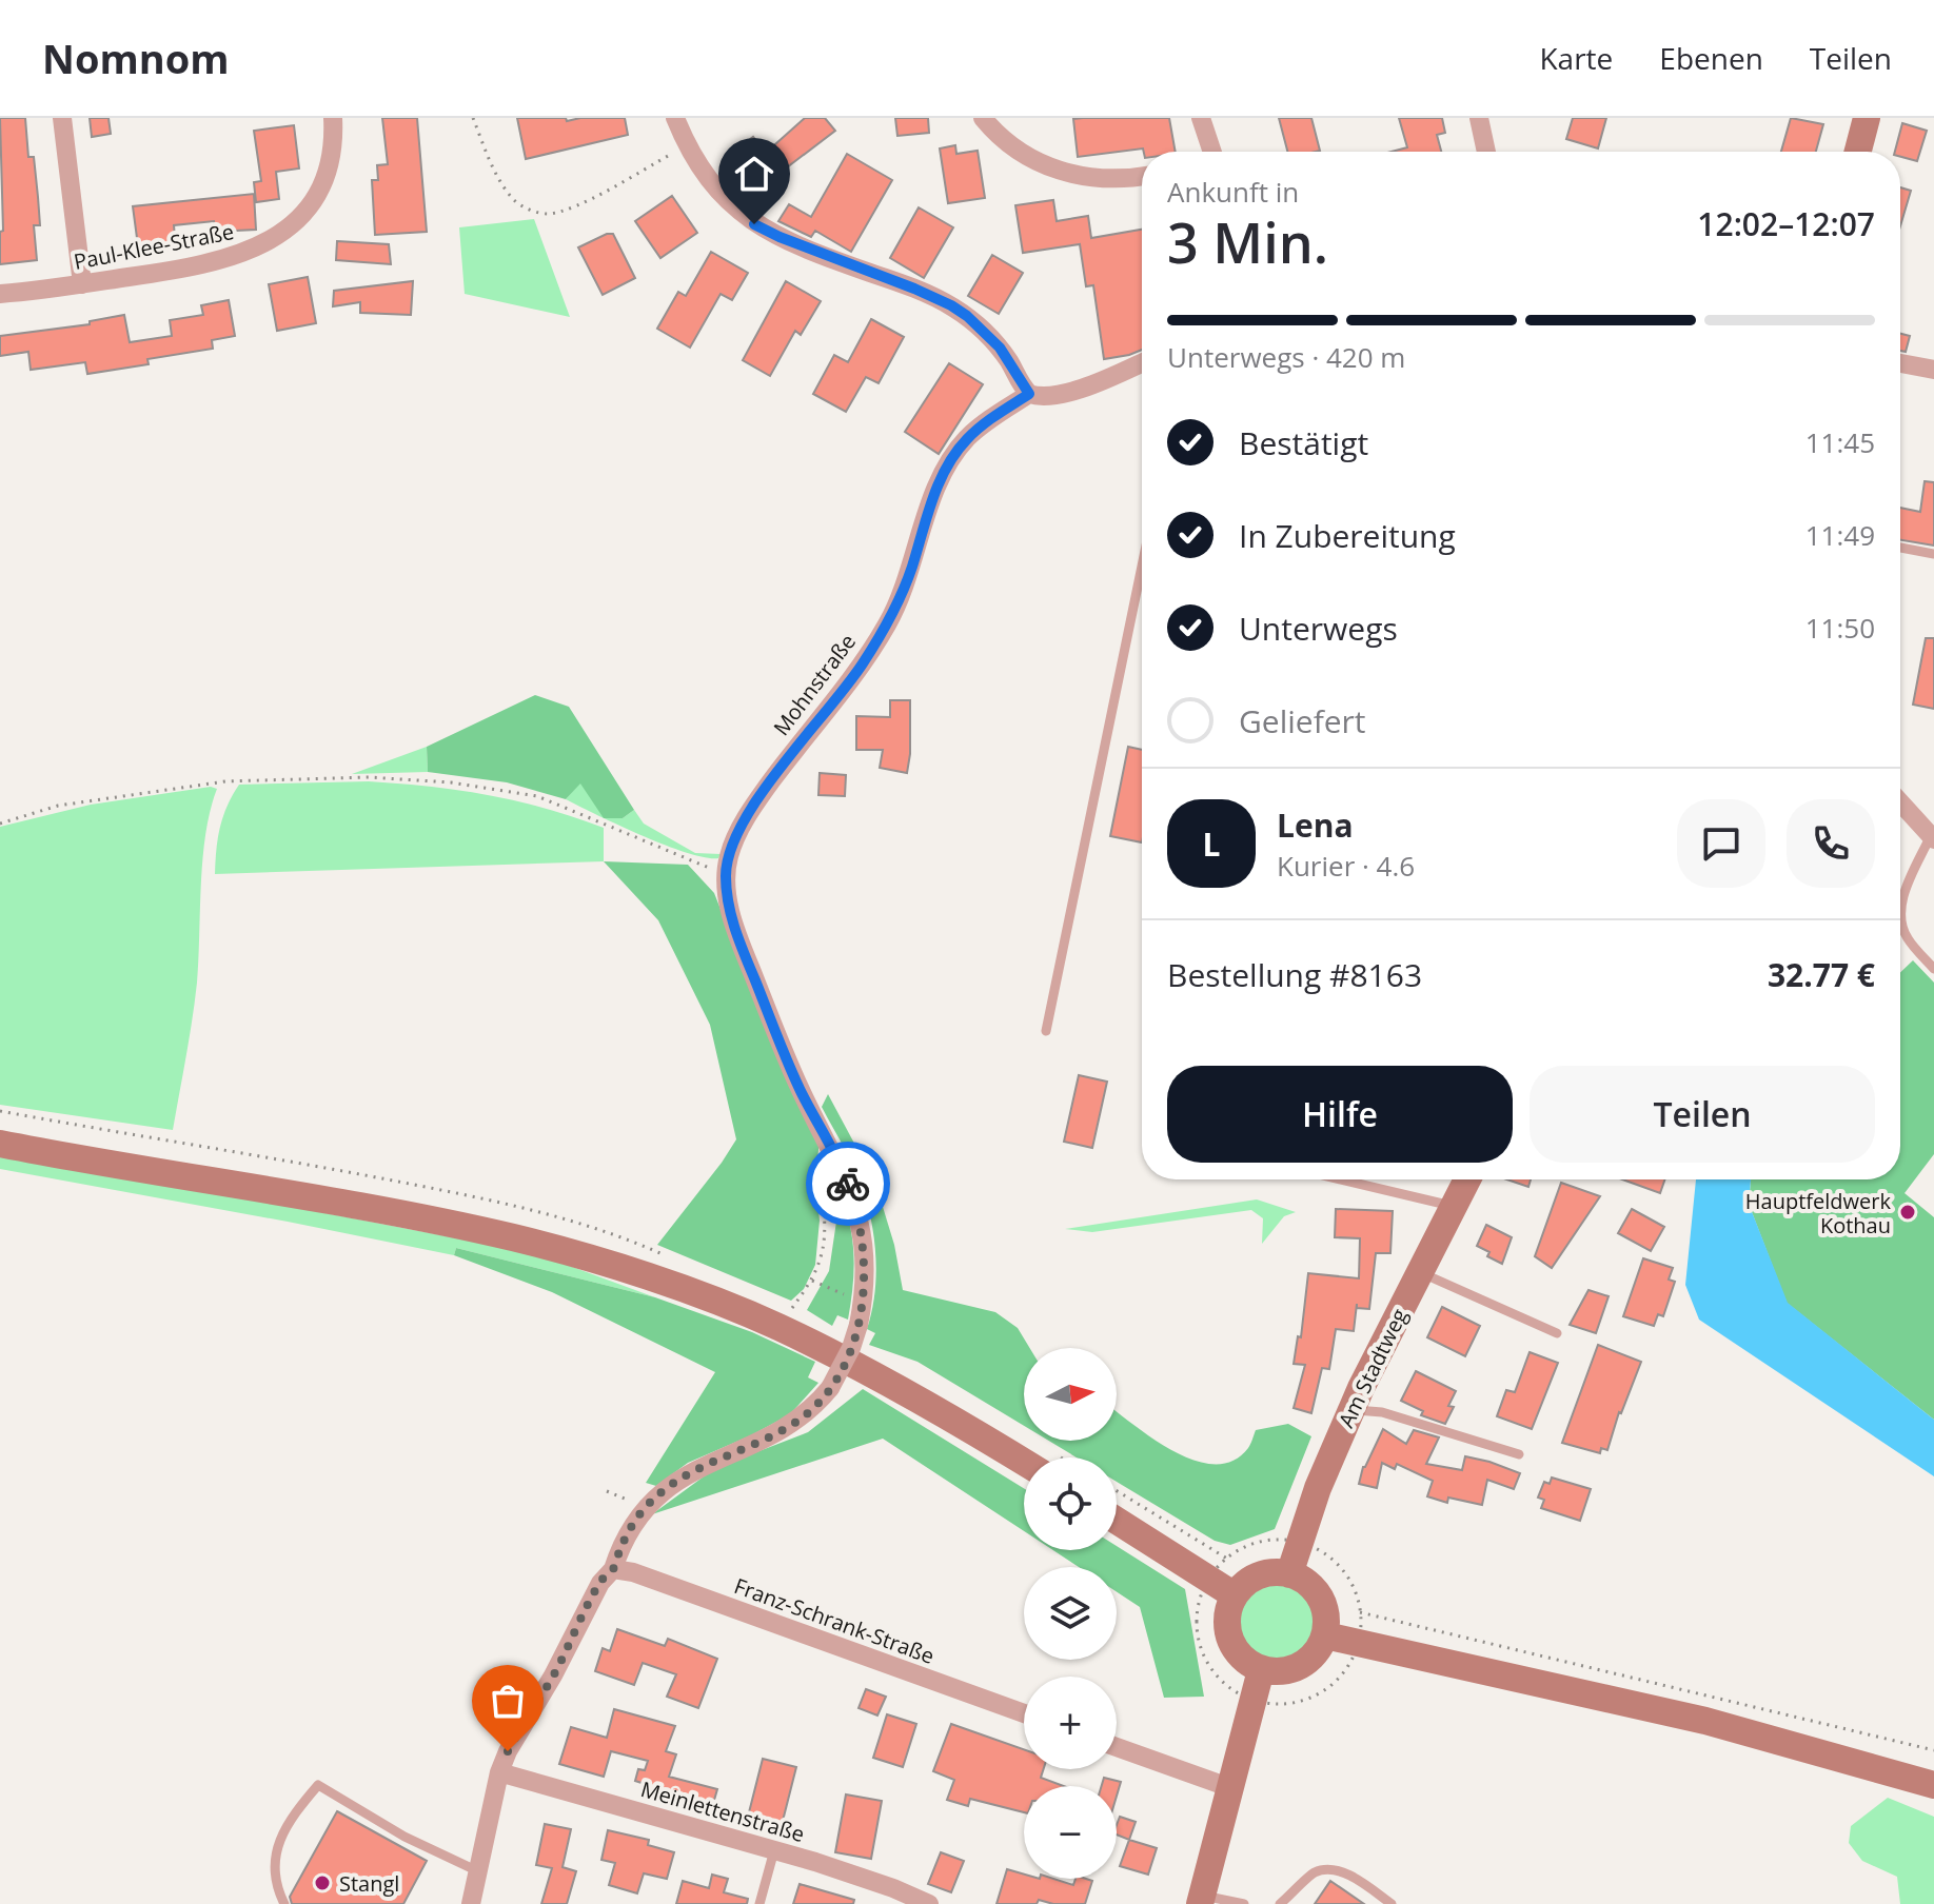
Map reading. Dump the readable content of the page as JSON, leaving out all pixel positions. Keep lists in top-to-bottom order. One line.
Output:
{"streets":{"main road":["Am Stadtweg"],"street":["Paul-Klee-Straße","Mohnstraße","Franz-Schrank-Straße","Meinlettenstraße"]},"crossings":[["Mohnstraße","Franz-Schrank-Straße"],["Mohnstraße","Meinlettenstraße"]],"places":["Hauptfeldwerk Kothau","Stangl"],"north":"right","page":{"header":"Nomnom","nav":["Karte","Ebenen","Teilen"],"heading":["3 Min.","Ankunft in","12:02–12:07"],"panel":["Lena","Kurier · 4.6","Bestellung #8163","32.77 €"],"bar":"Unterwegs · 420 m","list":[["Bestätigt","11:45"],["In Zubereitung","11:49"],["Unterwegs","11:50"],"Geliefert"],"round":"L","buttons":["Hilfe","Teilen"],"map_buttons":["+","−"]}}
